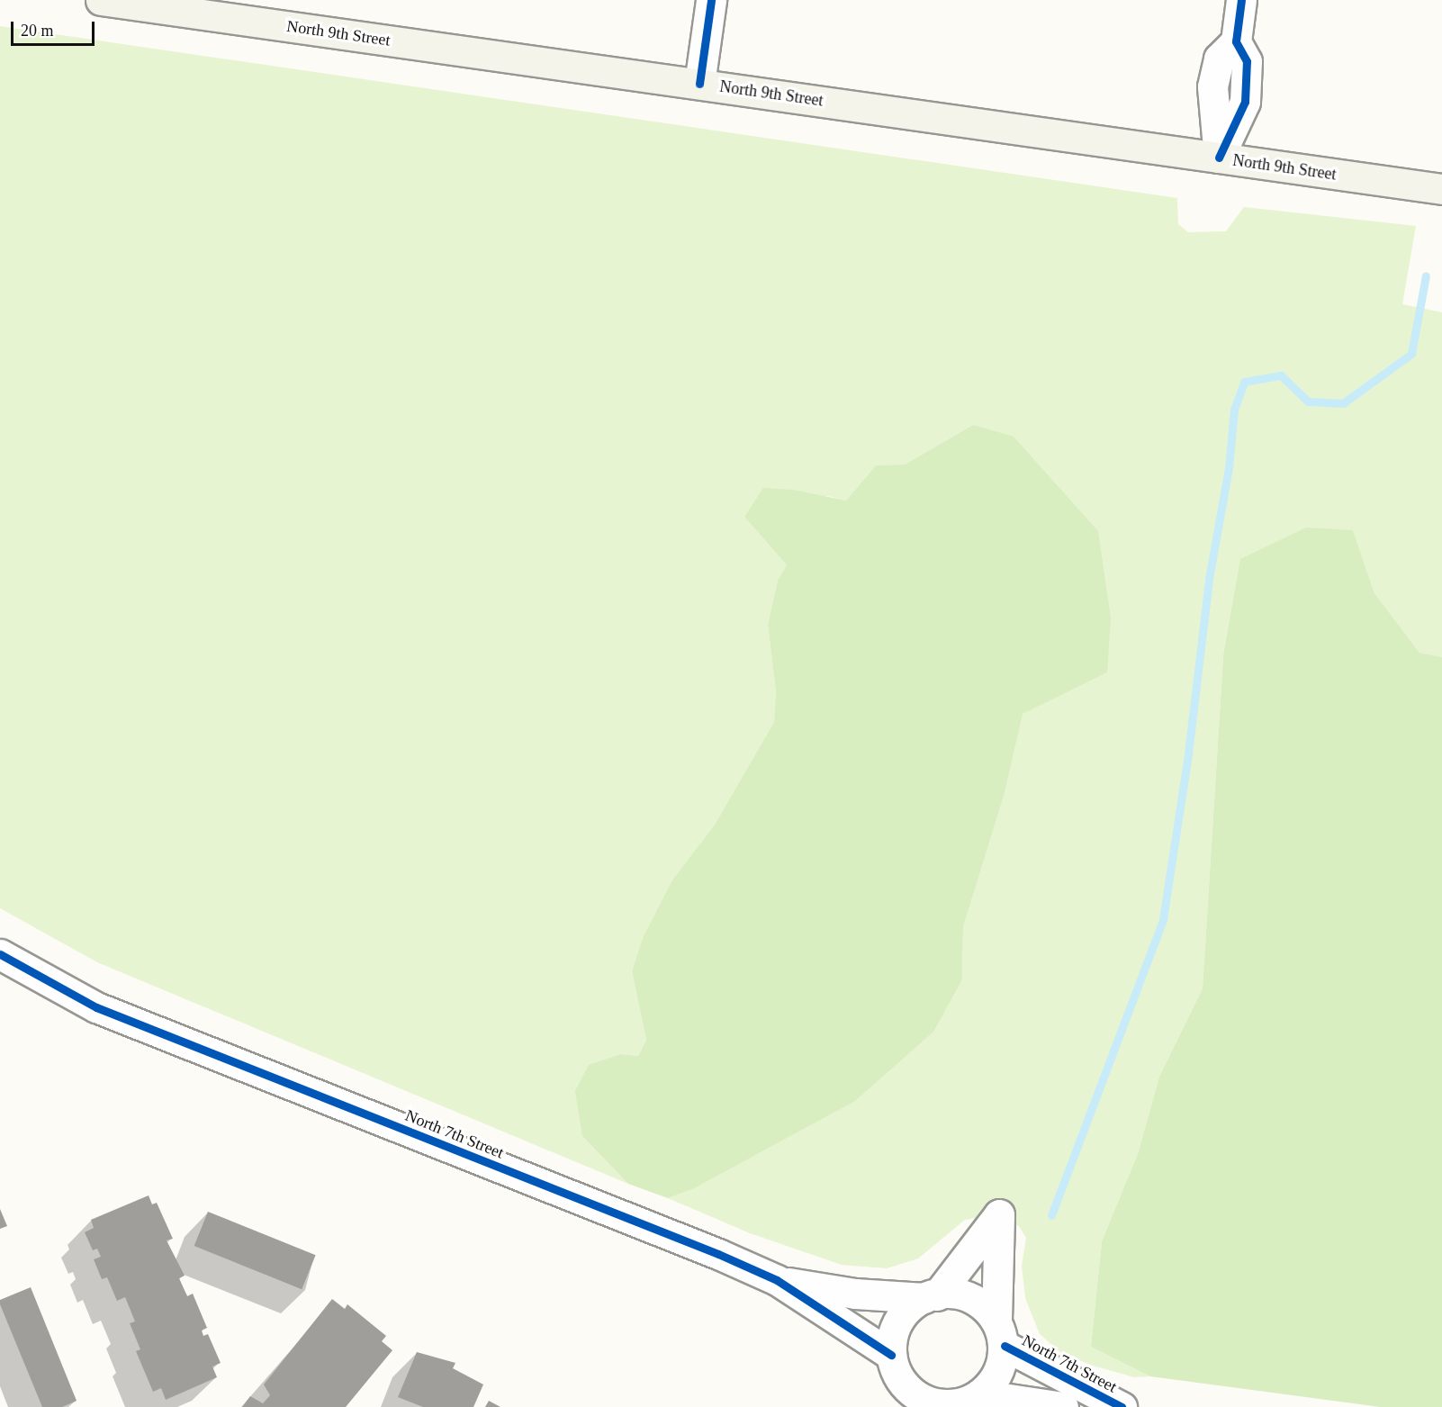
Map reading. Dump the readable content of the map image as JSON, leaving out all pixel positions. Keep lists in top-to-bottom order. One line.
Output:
{"streets":{"main road":["North 9th Street"],"street":["North 7th Street"]},"scale_bar":"20 m"}
